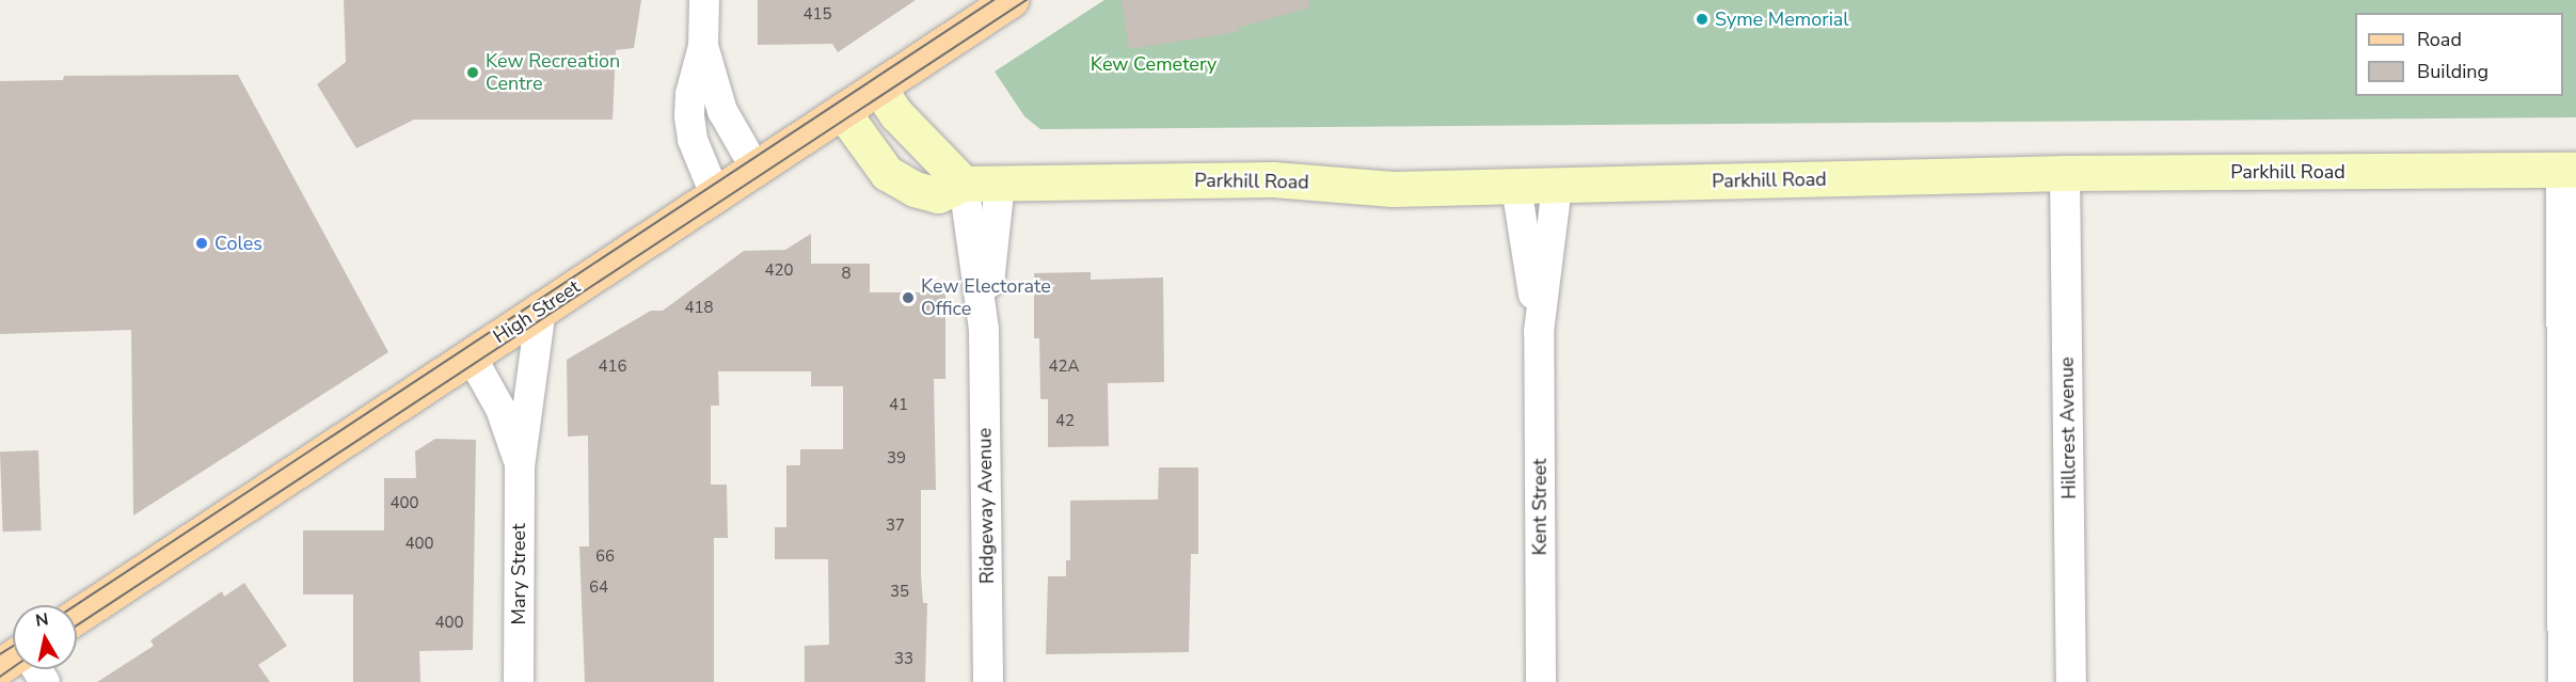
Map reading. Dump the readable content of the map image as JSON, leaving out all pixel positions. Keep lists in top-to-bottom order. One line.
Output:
{"streets":{"main road":["High Street"],"street":["Parkhill Road","Hillcrest Avenue","Ridgeway Avenue","Kent Street","Mary Street"]},"crossings":[["Parkhill Road","High Street"],["Parkhill Road","Hillcrest Avenue"],["Parkhill Road","Ridgeway Avenue"],["Parkhill Road","Kent Street"],["High Street","Mary Street"]],"parks":["Kew Cemetery"],"places":["Syme Memorial","Kew Recreation Centre","Coles","Kew Electorate Office"],"house_numbers":["415","420","8","418","416","42A","41","42","39","400","37","400","66","64","35","400","33"],"legend":["Road","Building"],"north":"top"}
